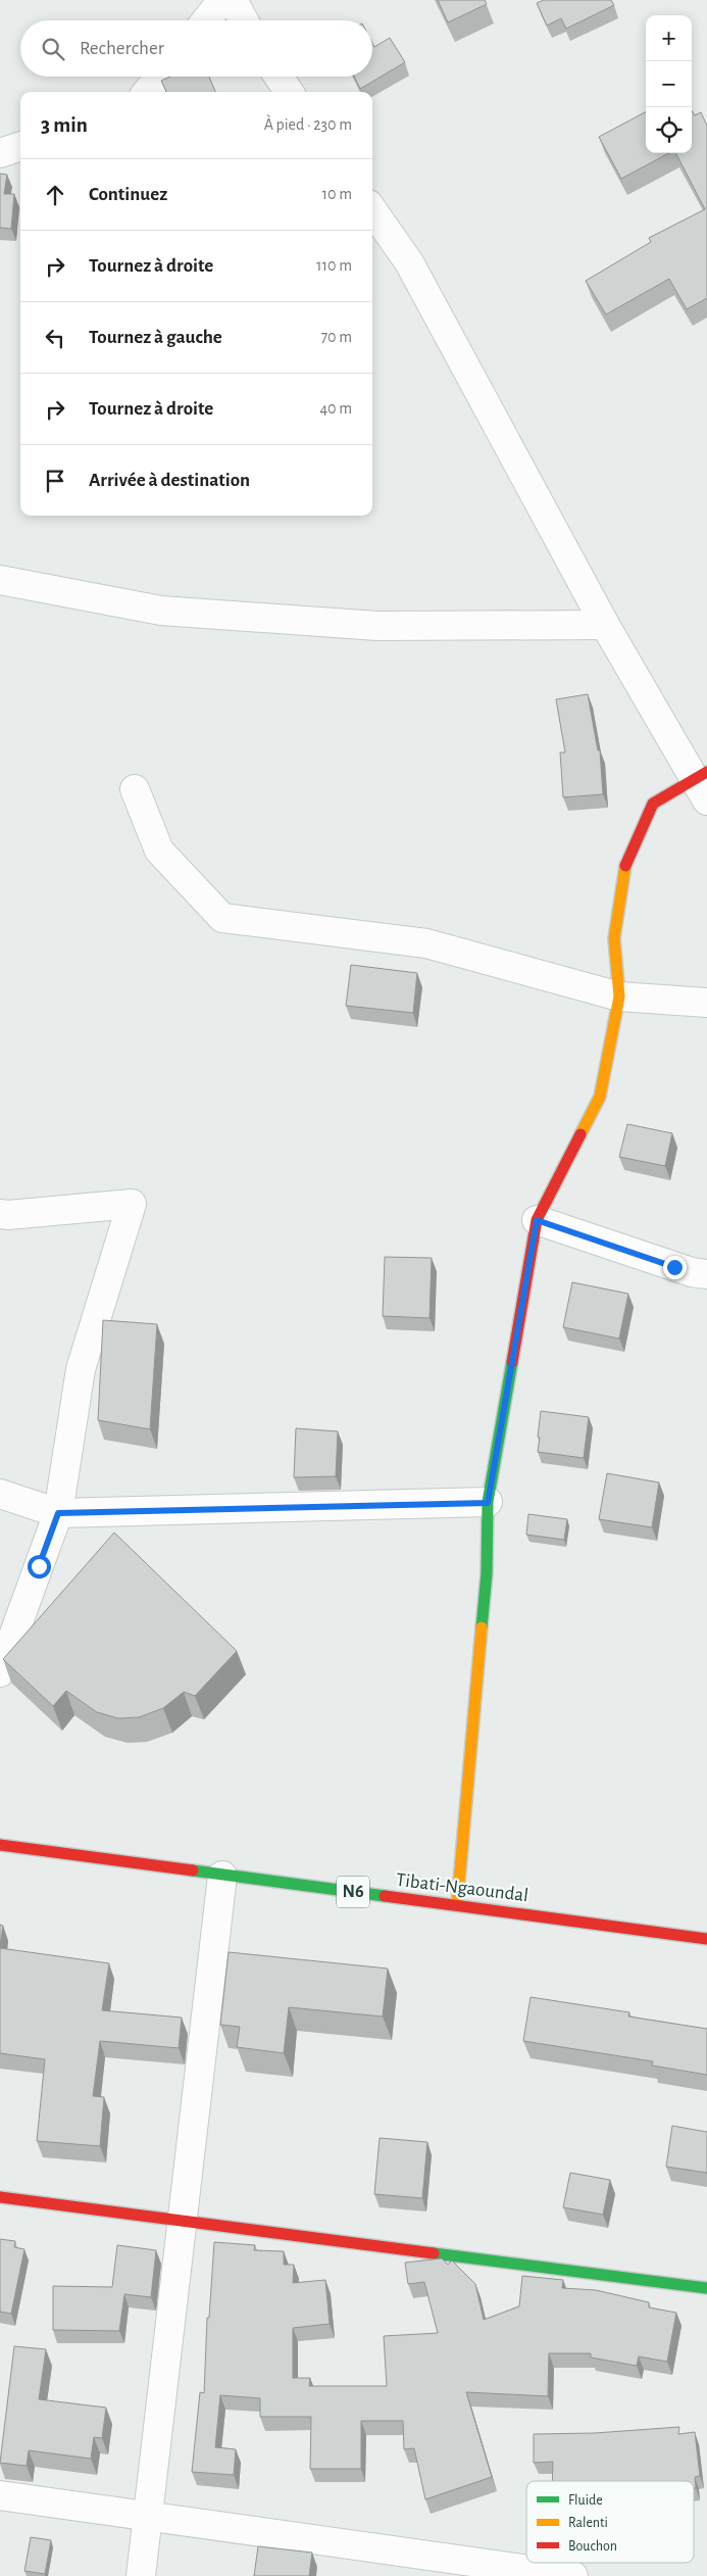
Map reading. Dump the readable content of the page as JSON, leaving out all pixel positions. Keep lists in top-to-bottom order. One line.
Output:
{"streets":{"main road":["Tibati-Ngaoundal","N6"]},"legend":["Fluide","Ralenti","Bouchon"],"page":{"map_buttons":["+","−"],"search":"Rechercher","heading":["3 min","À pied · 230 m"],"list":[["Continuez","10 m"],["Tournez à droite","110 m"],["Tournez à gauche","70 m"],["Tournez à droite","40 m"],"Arrivée à destination"]}}
